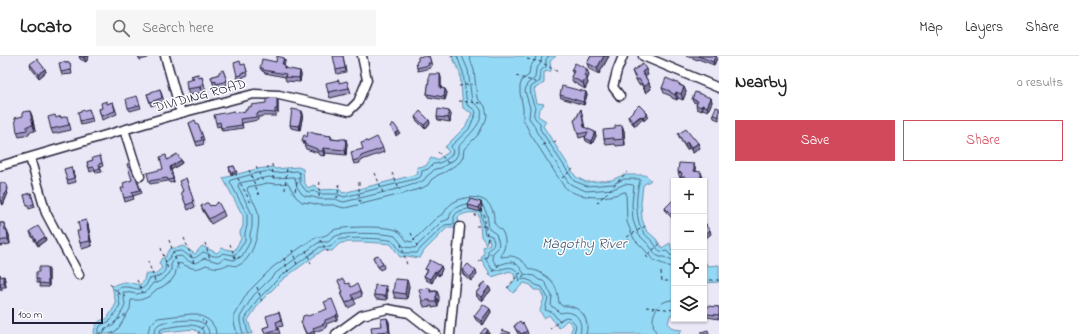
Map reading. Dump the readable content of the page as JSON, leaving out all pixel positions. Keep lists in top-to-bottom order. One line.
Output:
{"streets":{"street":["DIVIDING ROAD"]},"water":["Magothy River"],"scale_bar":"100 m","page":{"header":"Locato","search":"Search here","nav":["Map","Layers","Share"],"heading":["Nearby","0 results"],"buttons":["Save","Share"],"map_buttons":["+","−"],"scale":"100 m"}}
